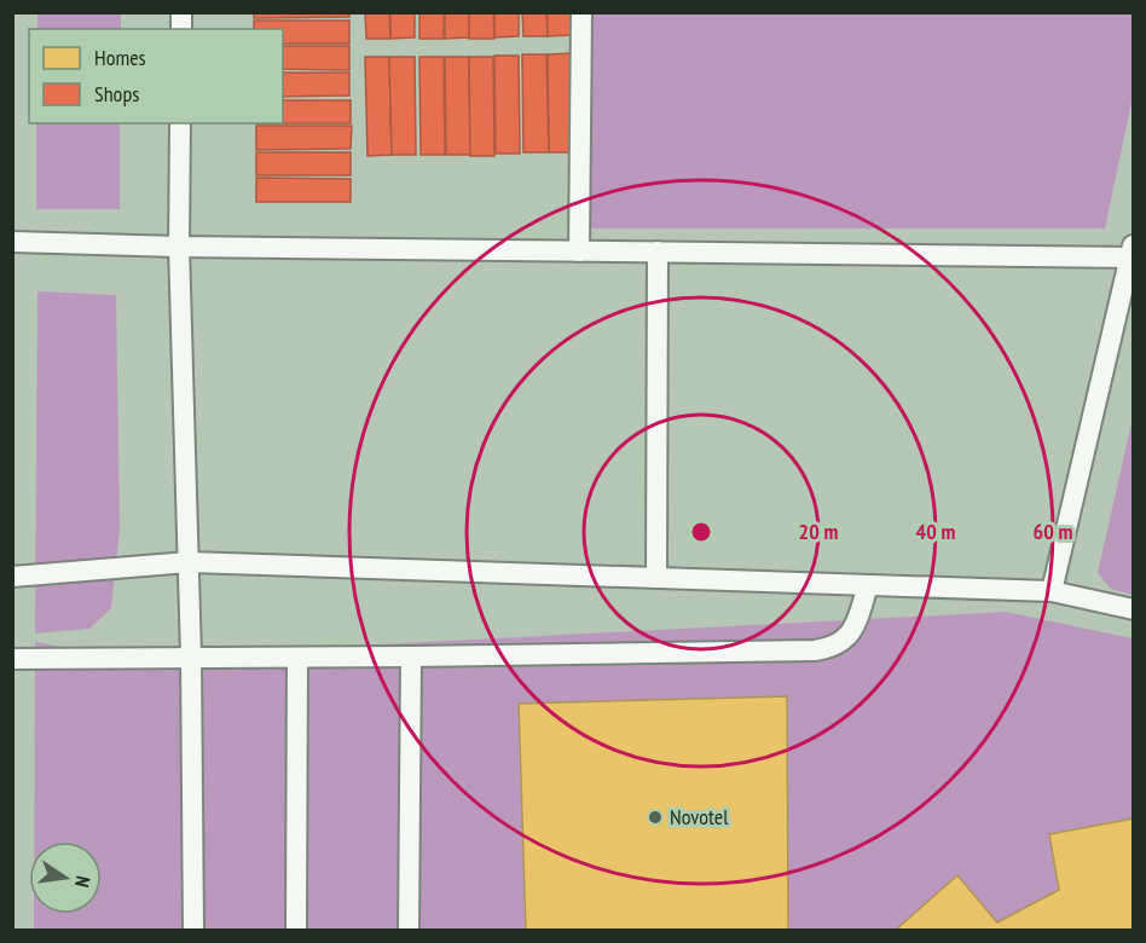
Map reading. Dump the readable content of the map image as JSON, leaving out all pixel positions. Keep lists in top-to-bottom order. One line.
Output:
{"places":["Novotel"],"legend":["Homes","Shops"],"north":"right","rings":["20 m","40 m","60 m"]}
